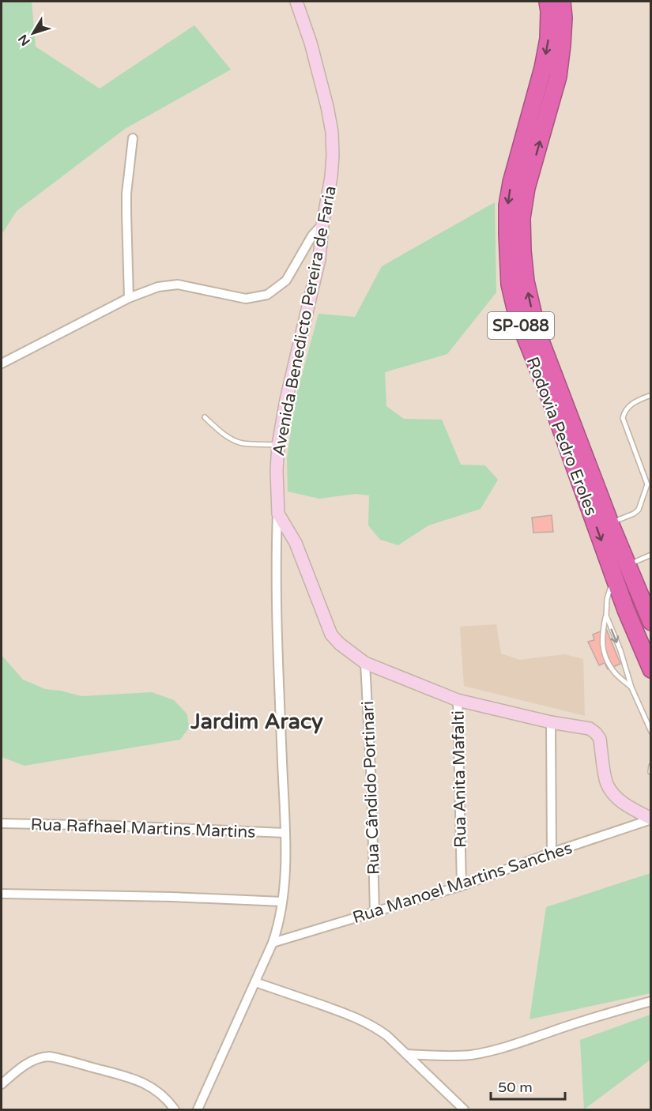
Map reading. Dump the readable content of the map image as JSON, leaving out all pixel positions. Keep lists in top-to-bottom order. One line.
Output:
{"streets":{"highway":["SP-088","Rodovia Pedro Eroles"],"main road":["Avenida Benedicto Pereira de Faria"],"street":["Rua Anita Mafalti","Rua Cândido Portinari","Rua Rafhael Martins Martins","Rua Manoel Martins Sanches"]},"crossings":[["Avenida Benedicto Pereira de Faria","Rua Rafhael Martins Martins"],["Avenida Benedicto Pereira de Faria","Rua Manoel Martins Sanches"],["Rua Anita Mafalti","Rua Manoel Martins Sanches"],["Rua Cândido Portinari","Rua Manoel Martins Sanches"]],"districts":["Jardim Aracy"],"scale_bar":"50 m","north":"bottom left"}
